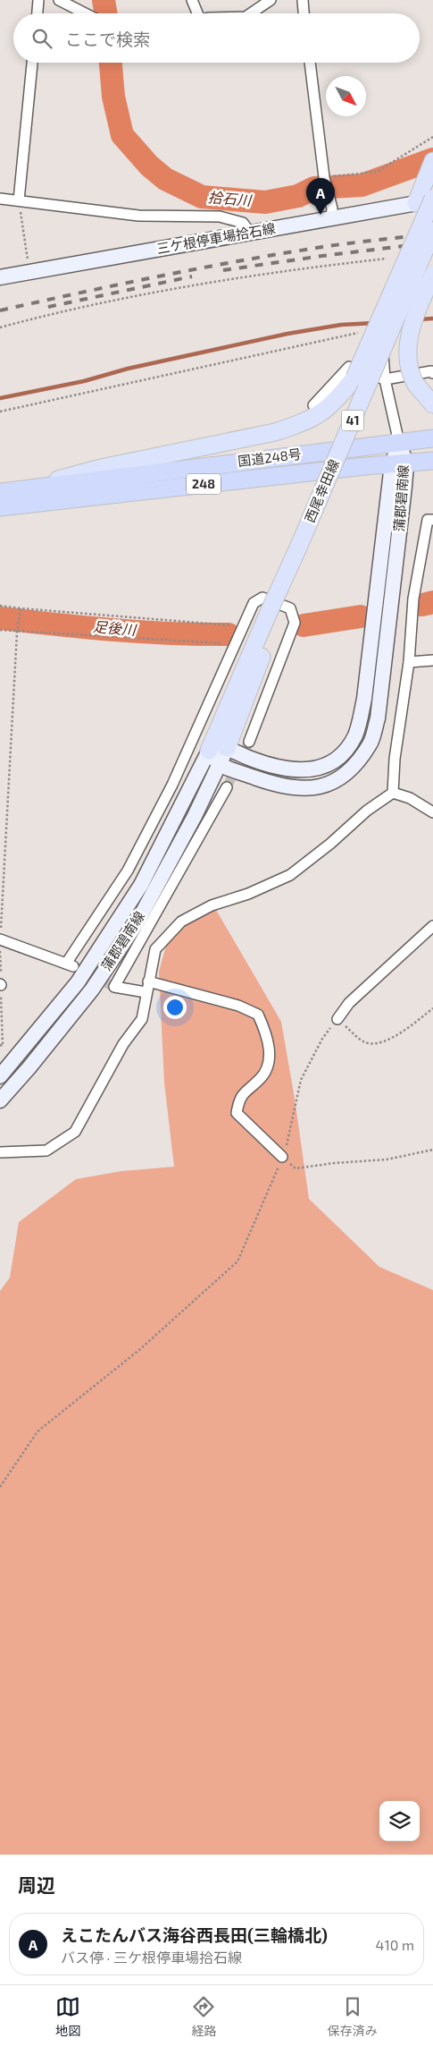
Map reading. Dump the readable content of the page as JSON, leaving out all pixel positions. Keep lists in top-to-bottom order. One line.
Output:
{"streets":{"highway":["国道248号","248"],"main road":["三ケ根停車場拾石線","41","西尾幸田線","蒲郡碧南線"]},"crossings":[["三ケ根停車場拾石線","41"],["41","国道248号"],["国道248号","蒲郡碧南線"],["西尾幸田線","蒲郡碧南線"]],"water":["拾石川","足後川"],"north":"bottom right","page":{"search":"ここで検索","pins":"A","heading":"周辺","list":[{"mark":"A","name":"えこたんバス海谷西長田(三輪橋北)","note":"バス停 · 三ケ根停車場拾石線","value":"410 m"}],"nav":["地図","経路","保存済み"]}}
